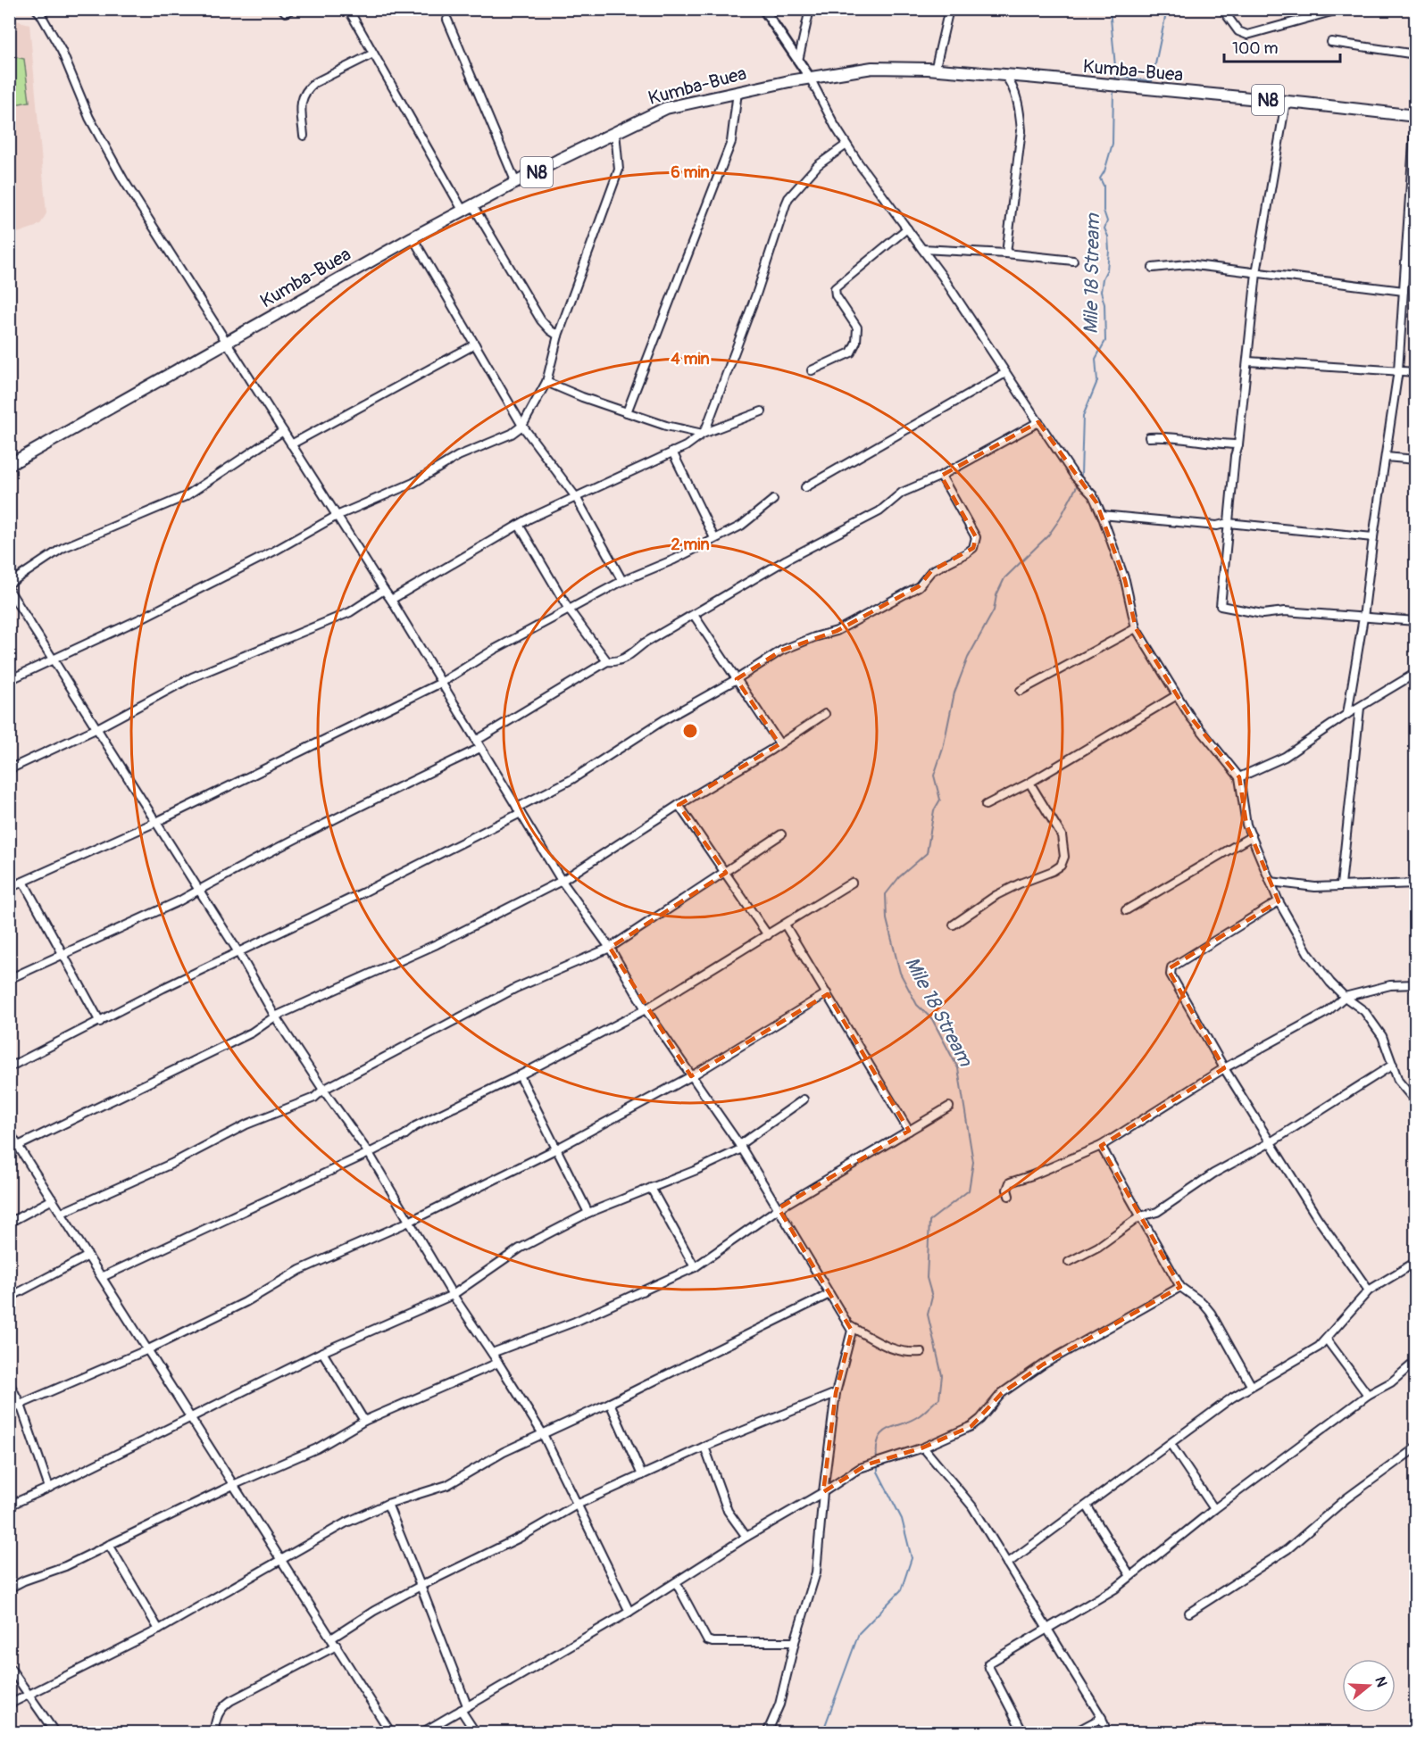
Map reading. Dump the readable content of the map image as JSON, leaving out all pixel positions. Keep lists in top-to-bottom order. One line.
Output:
{"streets":{"highway":["Kumba-Buea","N8"]},"water":["Mile 18 Stream"],"scale_bar":"100 m","north":"right","rings":["6 min","4 min","2 min"]}
